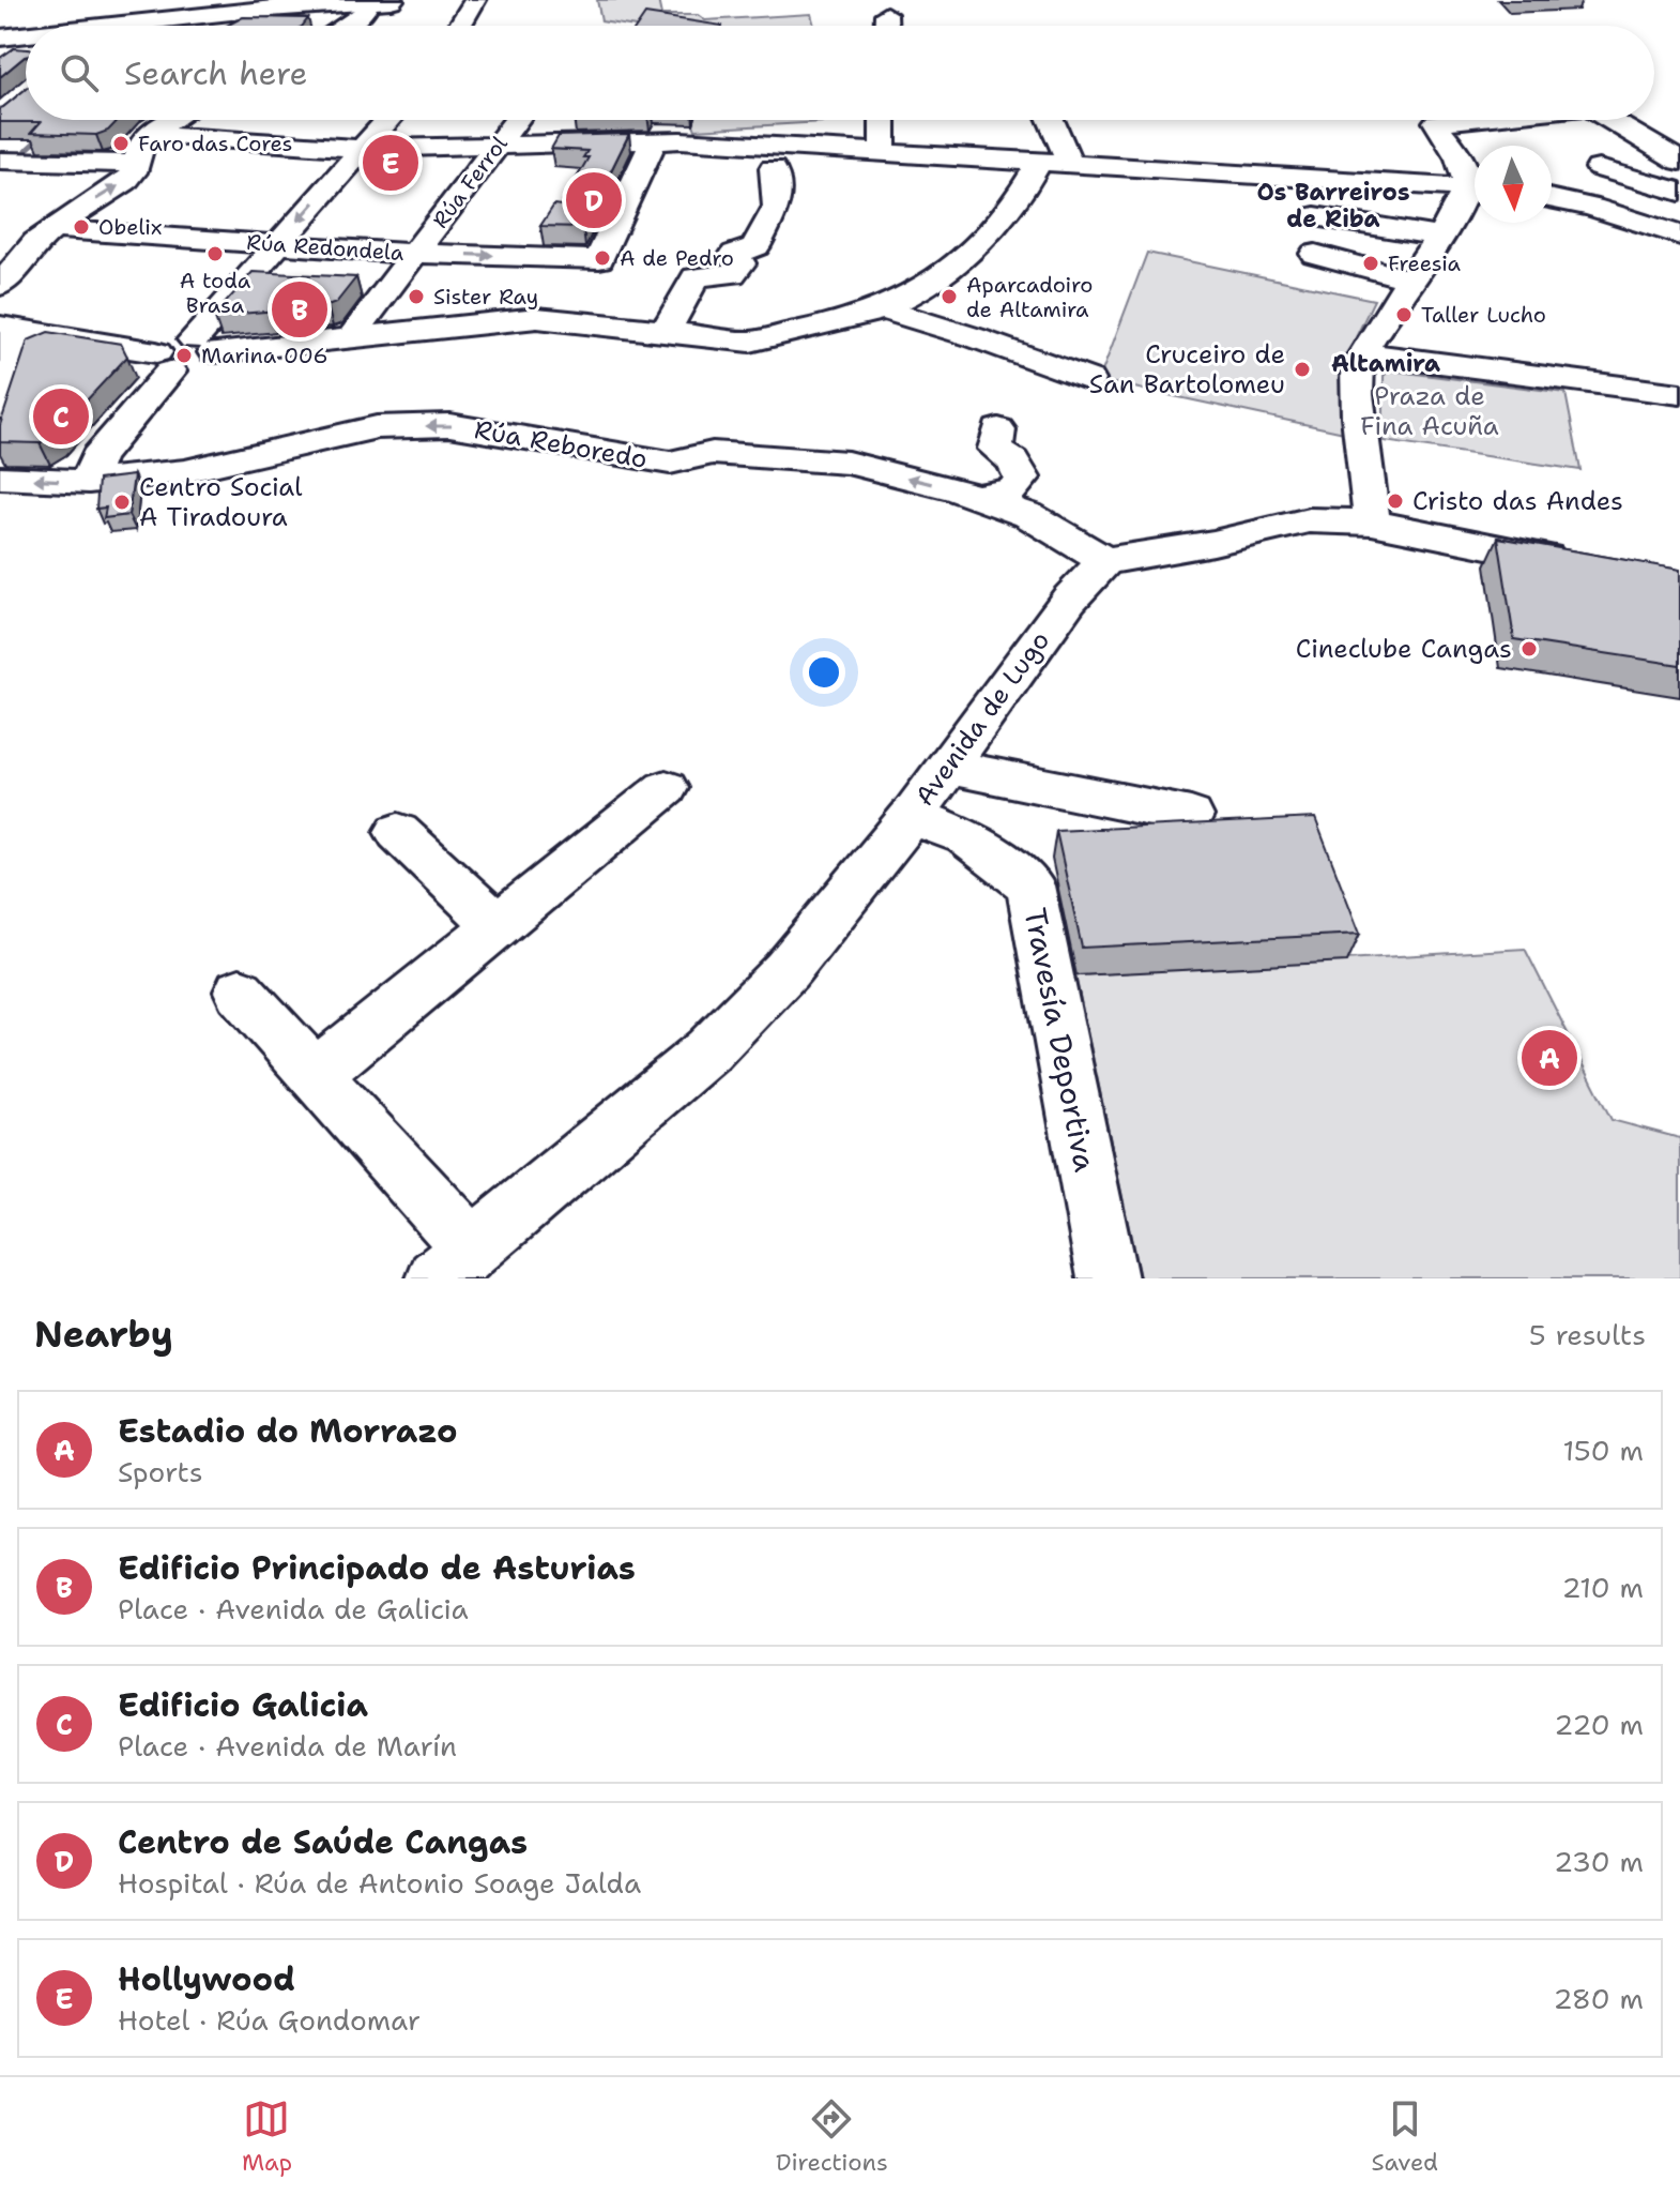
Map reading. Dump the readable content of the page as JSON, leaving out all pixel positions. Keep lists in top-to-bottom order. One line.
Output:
{"streets":{"street":["Rúa Ferrol","Rúa Redondela","Rúa Reboredo","Avenida de Lugo","Travesía Deportiva"]},"crossings":[["Rúa Ferrol","Rúa Redondela"],["Rúa Reboredo","Avenida de Lugo"],["Avenida de Lugo","Travesía Deportiva"]],"districts":["Os Barreiros de Riba","Altamira"],"parks":["Praza de Fina Acuña"],"places":["Faro das Cores","Obelix","A toda Brasa","A de Pedro","Freesia","Sister Ray","Aparcadoiro de Altamira","Taller Lucho","Marina 006","Cruceiro de San Bartolomeu","Cristo das Andes","Centro Social A Tiradoura","Cineclube Cangas"],"north":"bottom","page":{"search":"Search here","pins":["E","D","B","C","A"],"heading":["Nearby","5 results"],"list":[{"mark":"A","name":"Estadio do Morrazo","note":"Sports","value":"150 m"},{"mark":"B","name":"Edificio Principado de Asturias","note":"Place · Avenida de Galicia","value":"210 m"},{"mark":"C","name":"Edificio Galicia","note":"Place · Avenida de Marín","value":"220 m"},{"mark":"D","name":"Centro de Saúde Cangas","note":"Hospital · Rúa de Antonio Soage Jalda","value":"230 m"},{"mark":"E","name":"Hollywood","note":"Hotel · Rúa Gondomar","value":"280 m"}],"nav":["Map","Directions","Saved"]}}
